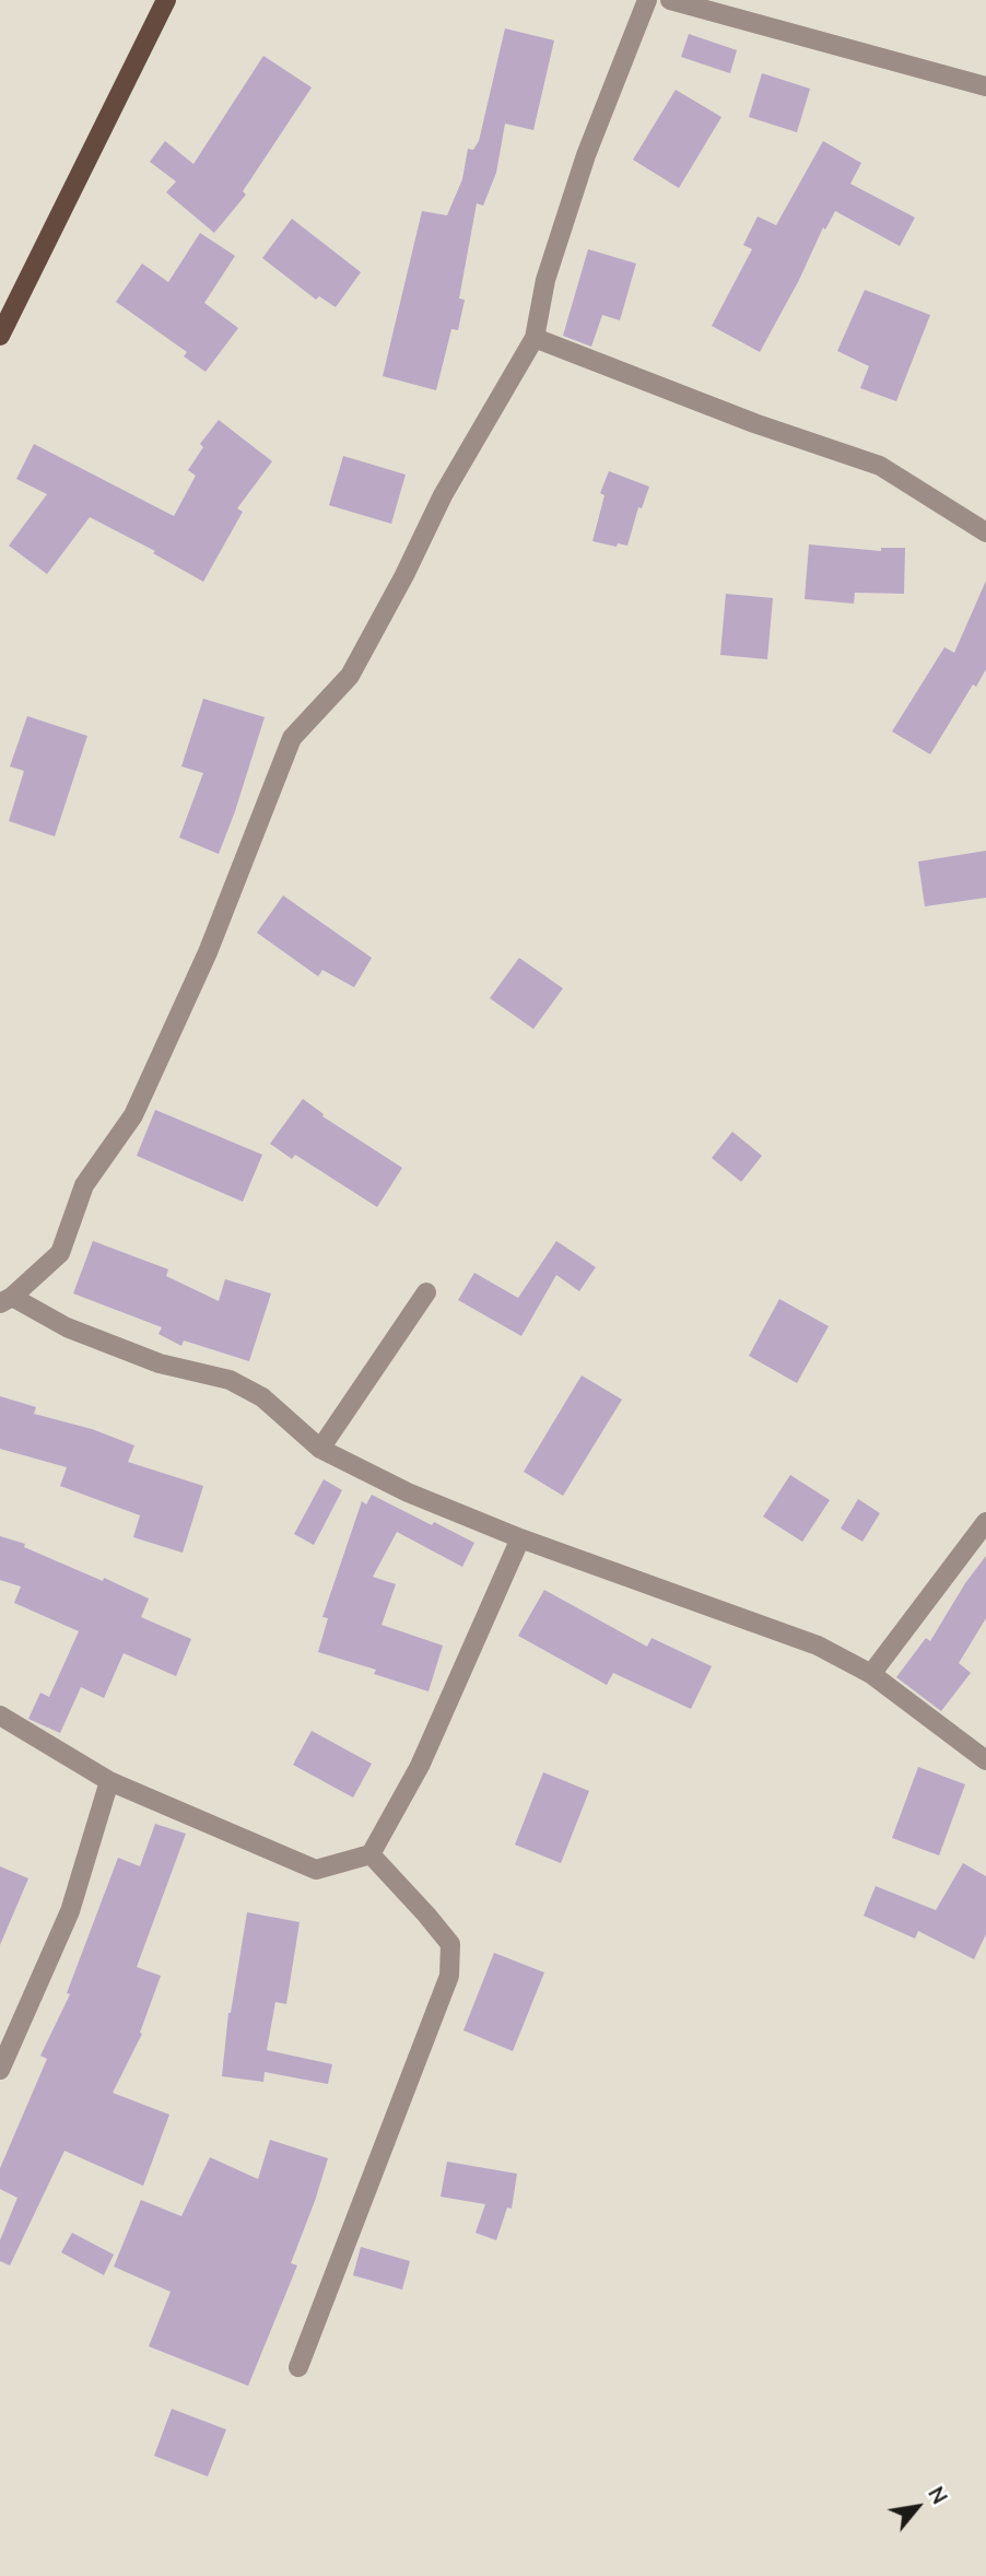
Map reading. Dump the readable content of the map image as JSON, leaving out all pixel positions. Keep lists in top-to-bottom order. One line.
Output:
{"north":"top right"}
